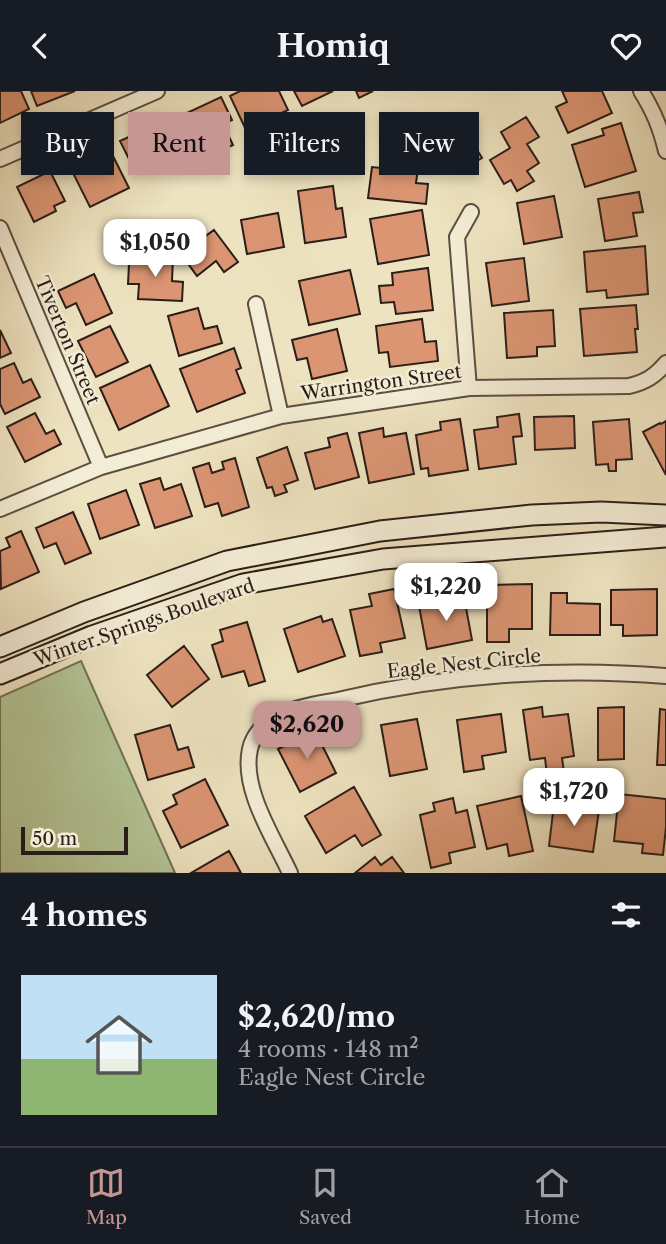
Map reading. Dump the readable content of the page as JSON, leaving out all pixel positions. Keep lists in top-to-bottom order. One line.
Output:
{"streets":{"street":["Tiverton Street","Warrington Street","Winter Springs Boulevard","Eagle Nest Circle"]},"crossings":[["Tiverton Street","Warrington Street"]],"scale_bar":"50 m","page":{"header":"Homiq","chip":["Buy","Rent","Filters","New"],"price":["$1,050","$1,220","$2,620","$1,720"],"scale":"50 m","heading":"4 homes","list":[{"name":"$2,620/mo","note":"4 rooms · 148 m² · Eagle Nest Circle"}],"tabs":["Map","Saved","Home"]}}
